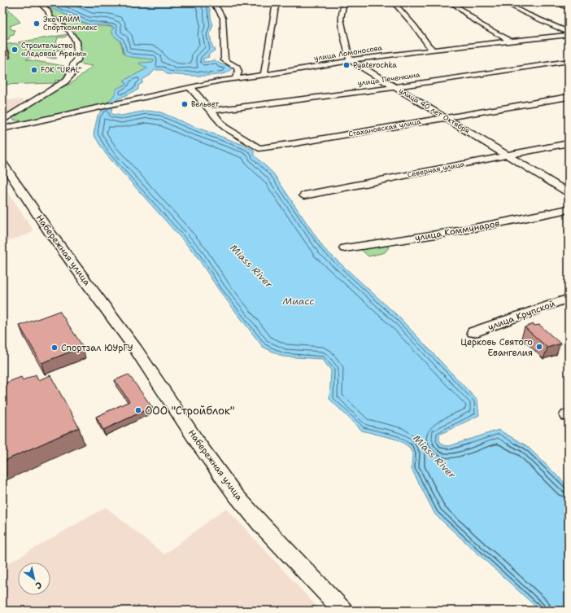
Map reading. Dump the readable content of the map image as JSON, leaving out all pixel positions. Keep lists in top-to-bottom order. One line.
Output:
{"streets":{"street":["улица Ломоносова","улица Печенкина","улица 40 лет Октября","Стахановская улица","Северная улица","улица Коммунаров","Набережная улица","улица Крупской"]},"crossings":[["улица Ломоносова","улица 40 лет Октября"],["улица Печенкина","улица 40 лет Октября"],["улица Печенкина","Стахановская улица"],["улица 40 лет Октября","Стахановская улица"],["улица 40 лет Октября","Северная улица"]],"water":["Miass River","Миасс"],"places":["Эко ТАЙМ Спорткомплекс","Строительство «Ледовой Арены»","Pyaterochka","FOK \"URAL\"","Вельвет","Церковь Святого Евангелия","Спортзал ЮУрГУ","ООО \"Стройблок\""],"north":"bottom right"}
